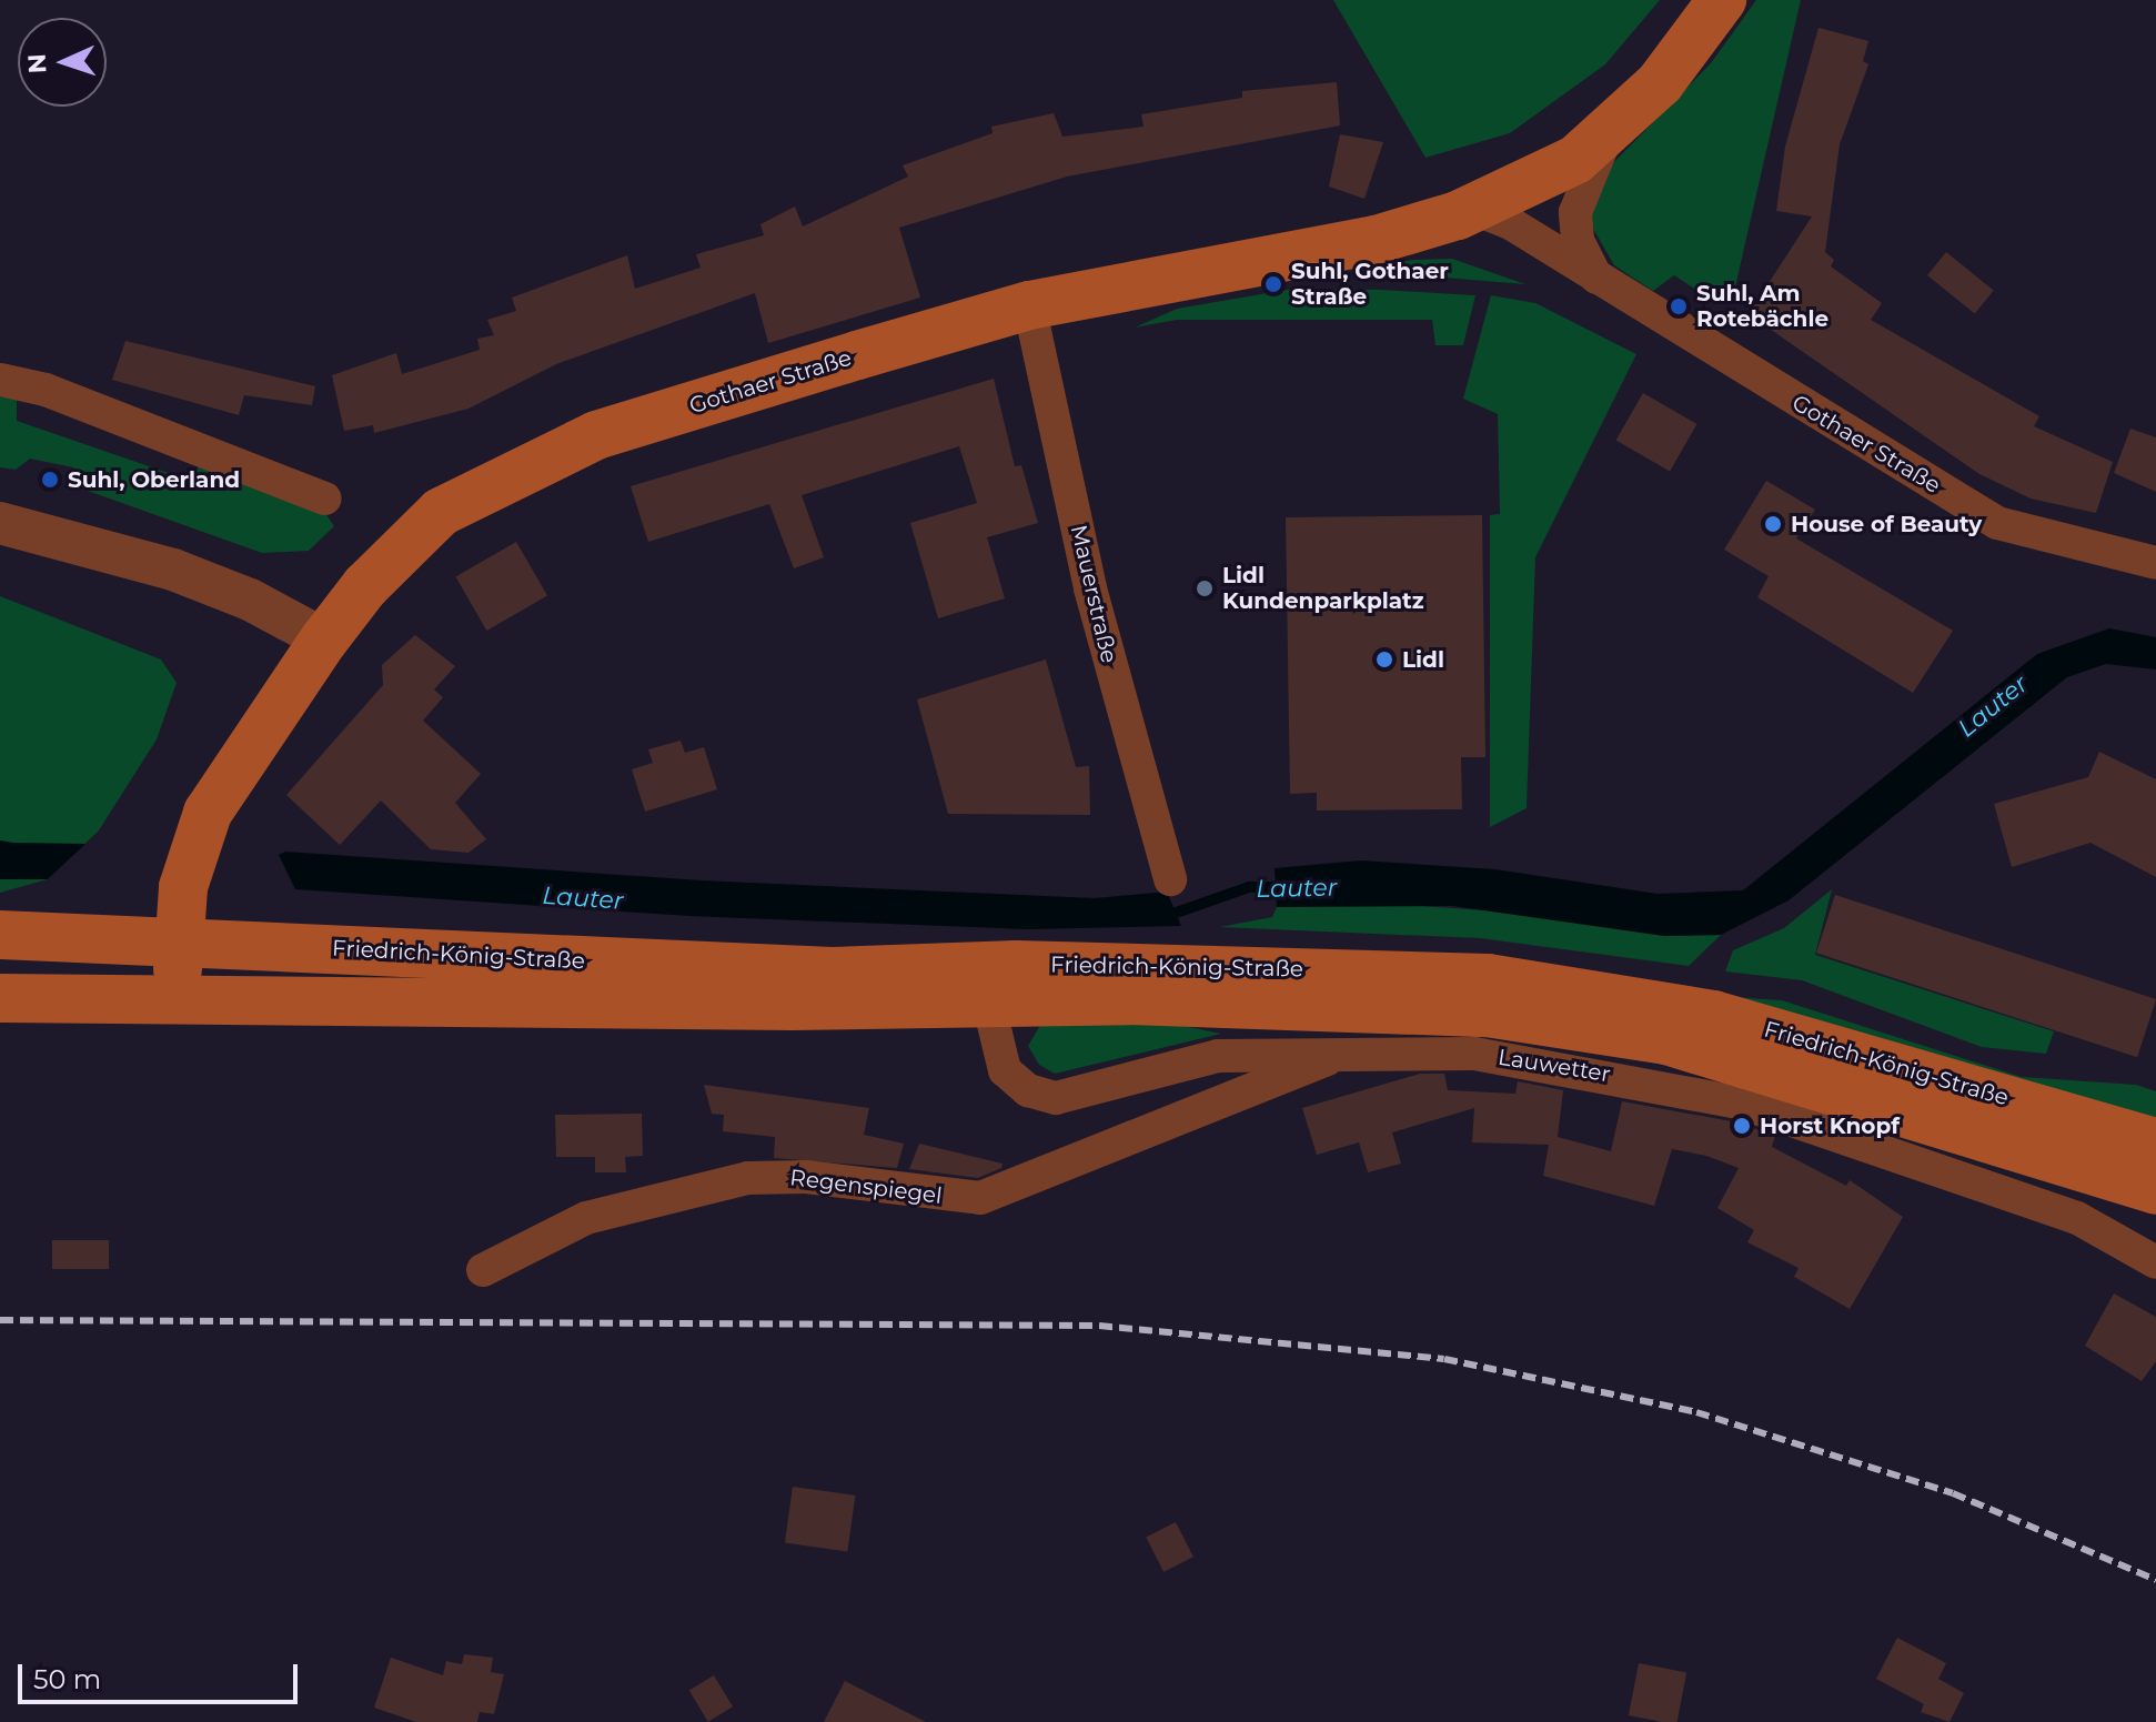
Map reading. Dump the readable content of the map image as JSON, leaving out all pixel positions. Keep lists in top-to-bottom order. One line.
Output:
{"streets":{"main road":["Gothaer Straße","Friedrich-König-Straße"],"street":["Mauerstraße","Lauwetter","Regenspiegel"]},"crossings":[["Gothaer Straße","Mauerstraße"],["Gothaer Straße","Friedrich-König-Straße"],["Friedrich-König-Straße","Lauwetter"],["Lauwetter","Regenspiegel"]],"water":["Lauter"],"places":["Suhl, Gothaer Straße","Suhl, Am Rotebächle","Suhl, Oberland","House of Beauty","Lidl Kundenparkplatz","Lidl","Horst Knopf"],"scale_bar":"50 m","north":"left"}
